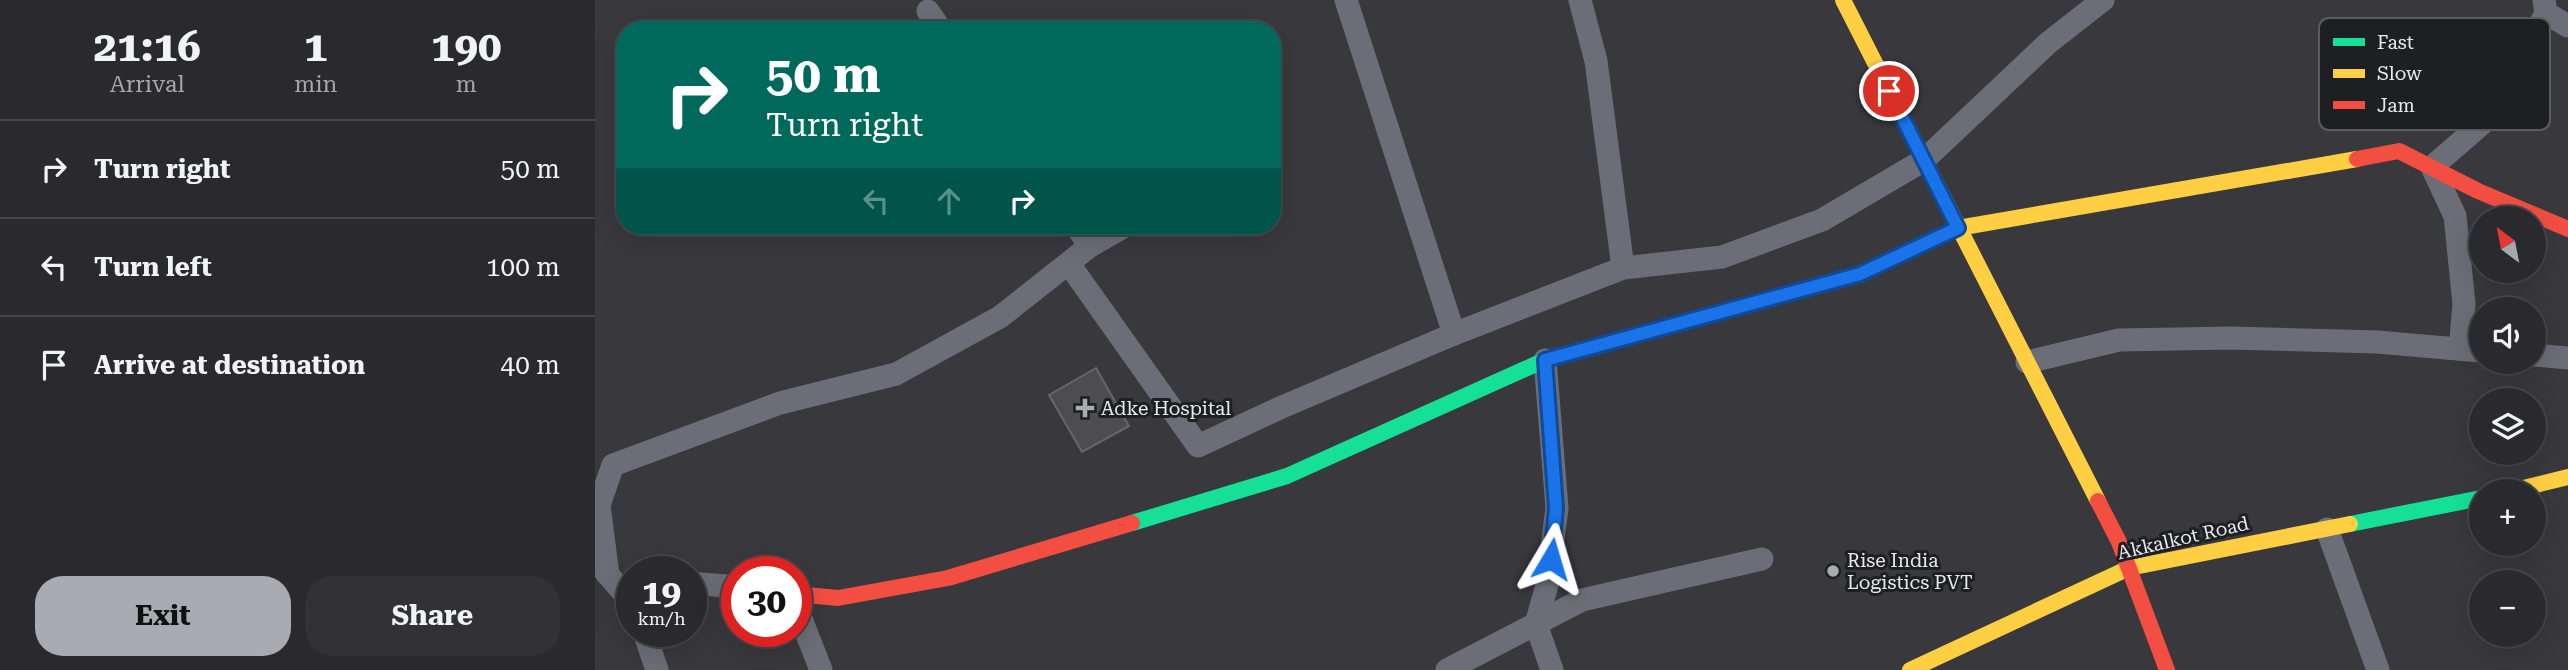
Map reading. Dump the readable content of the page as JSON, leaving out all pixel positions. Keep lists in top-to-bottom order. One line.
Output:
{"streets":{"street":["Akkalkot Road"]},"places":{"health":["Adke Hospital"],"other":["Rise India Logistics PVT"]},"legend":["Fast","Slow","Jam"],"north":"top left","page":{"eta":["21:16","Arrival","1","min","190","m"],"turn":["50 m","Turn right"],"list":[{"name":"Turn right","value":"50 m"},{"name":"Turn left","value":"100 m"},{"name":"Arrive at destination","value":"40 m"}],"map_buttons":["+","−"],"speed":"19 km/h","limit":"30","buttons":["Exit","Share"]}}
